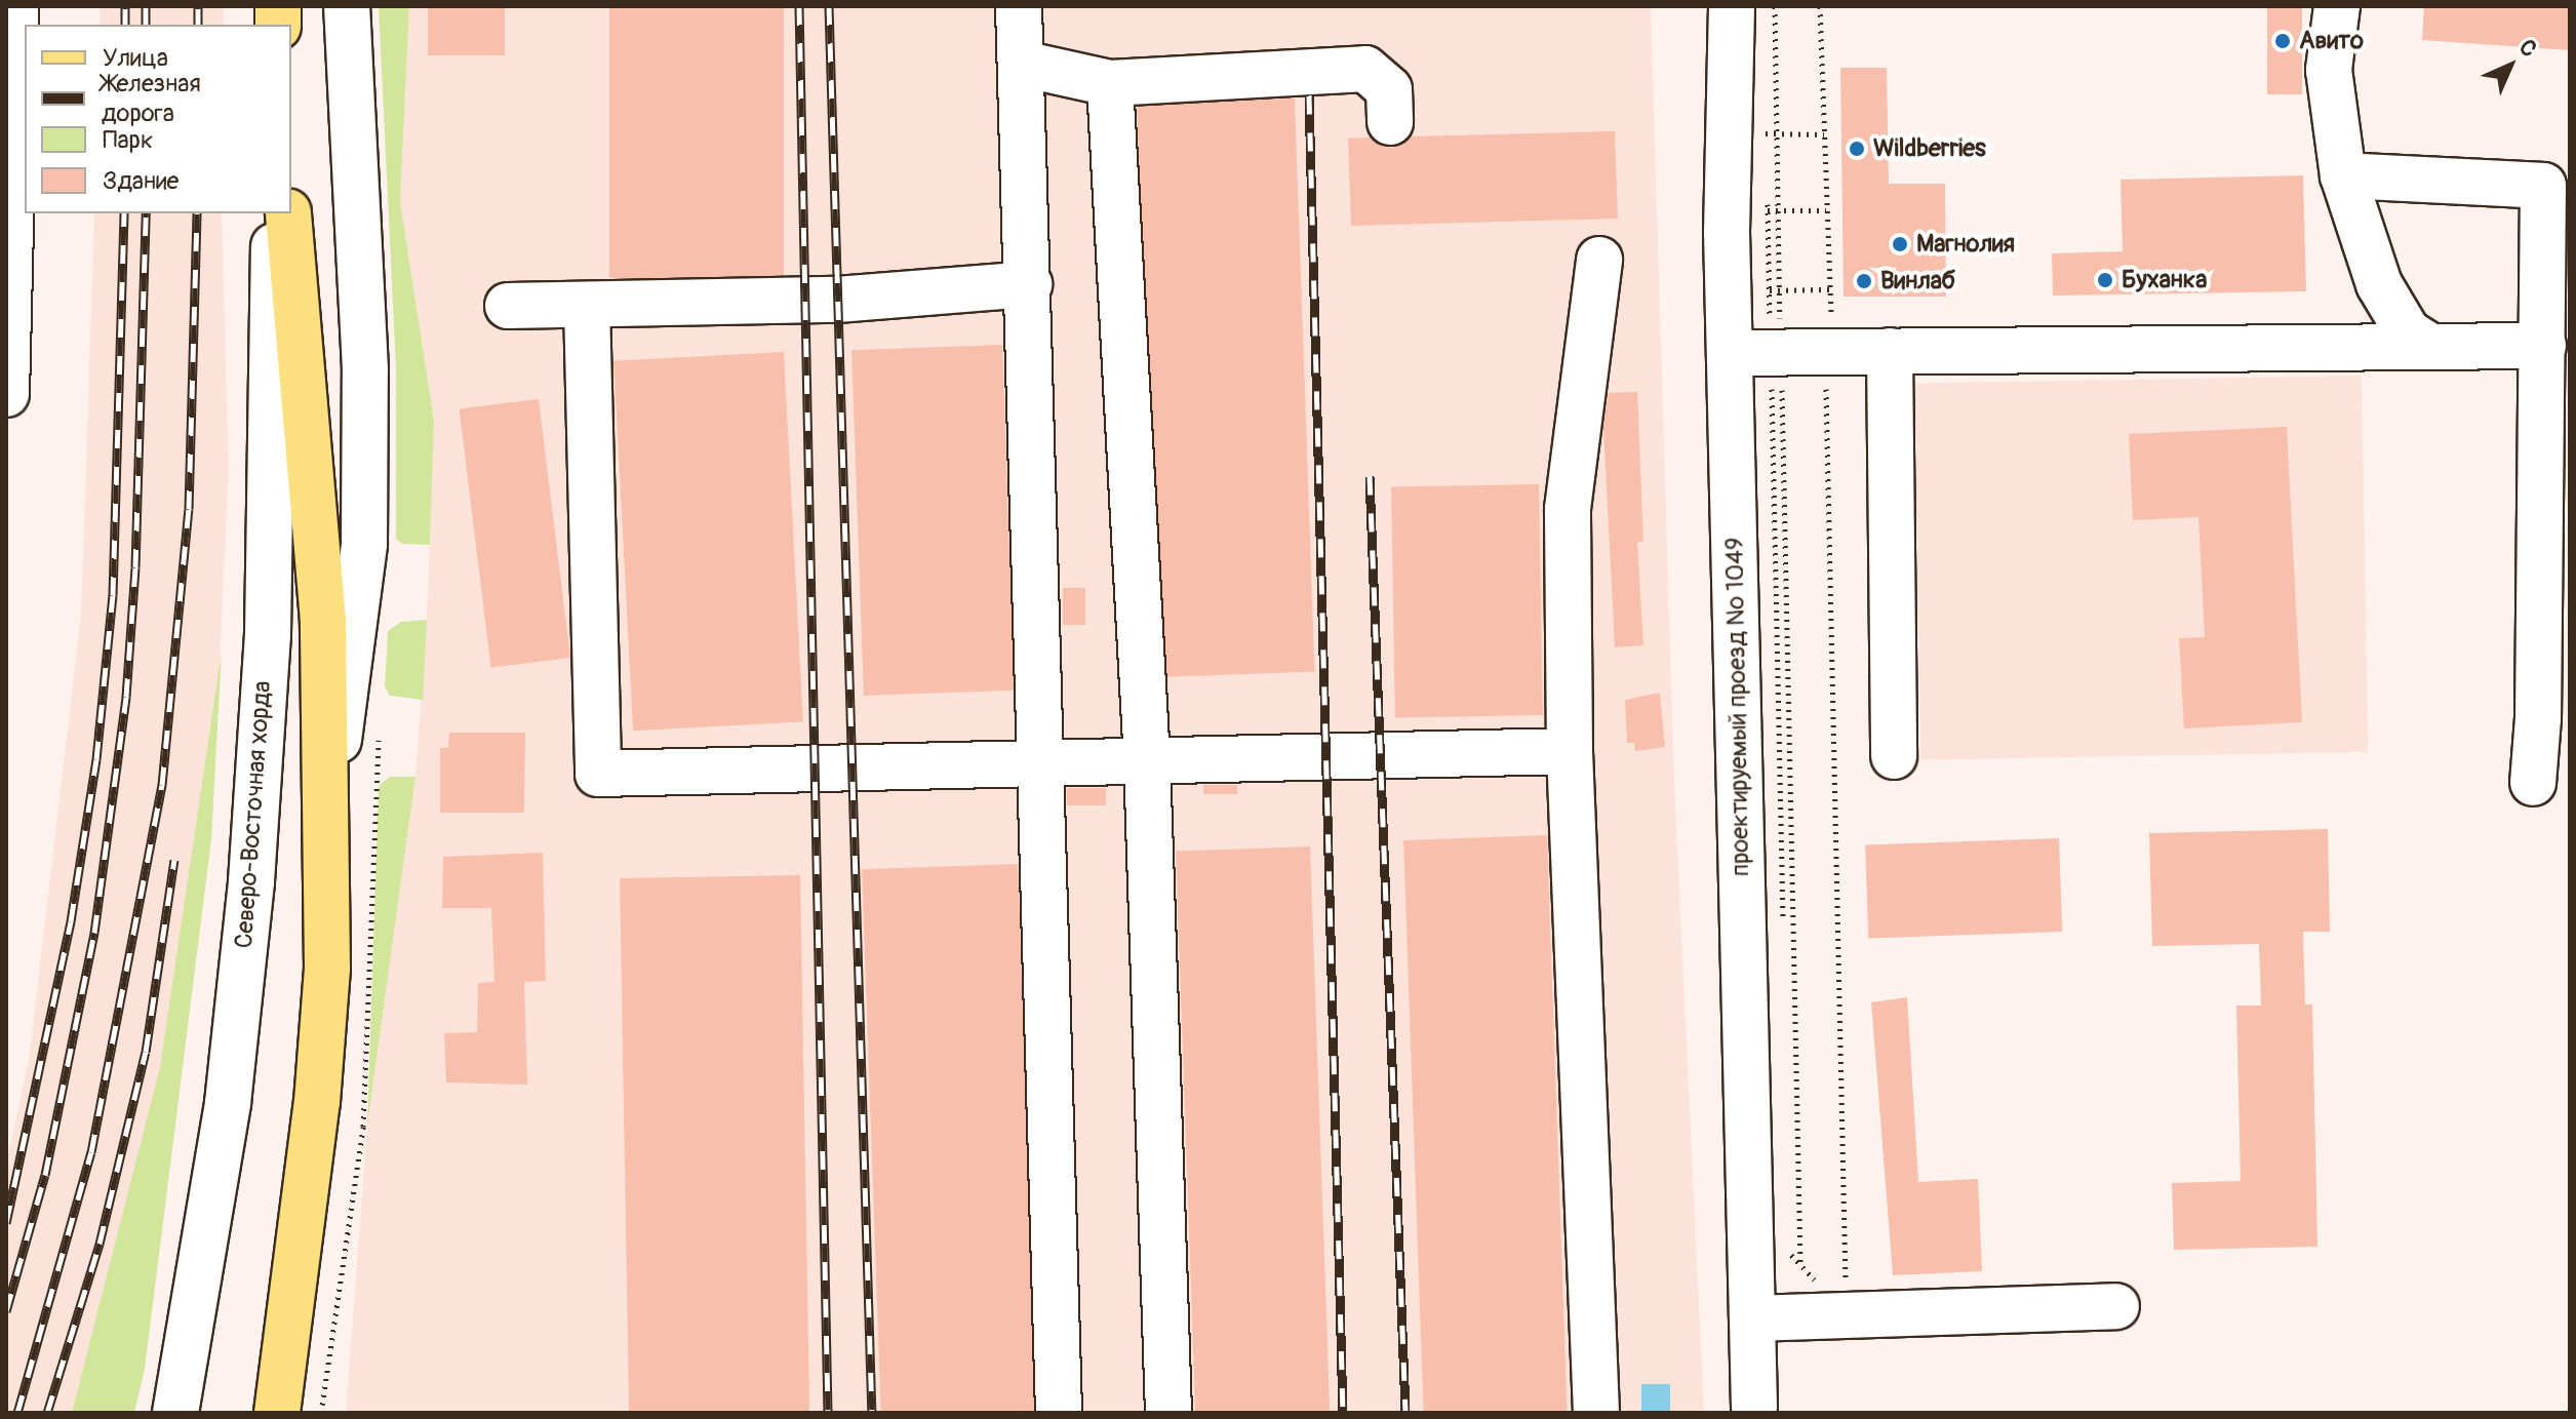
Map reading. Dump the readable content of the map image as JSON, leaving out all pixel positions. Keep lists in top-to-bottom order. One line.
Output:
{"streets":{"street":["проектируемый проезд № 1049","Северо-Восточная хорда"]},"places":["Авито","Wildberries","Магнолия","Буханка","Винлаб"],"legend":["Улица","Железная дорога","Парк","Здание"],"north":"top right"}
